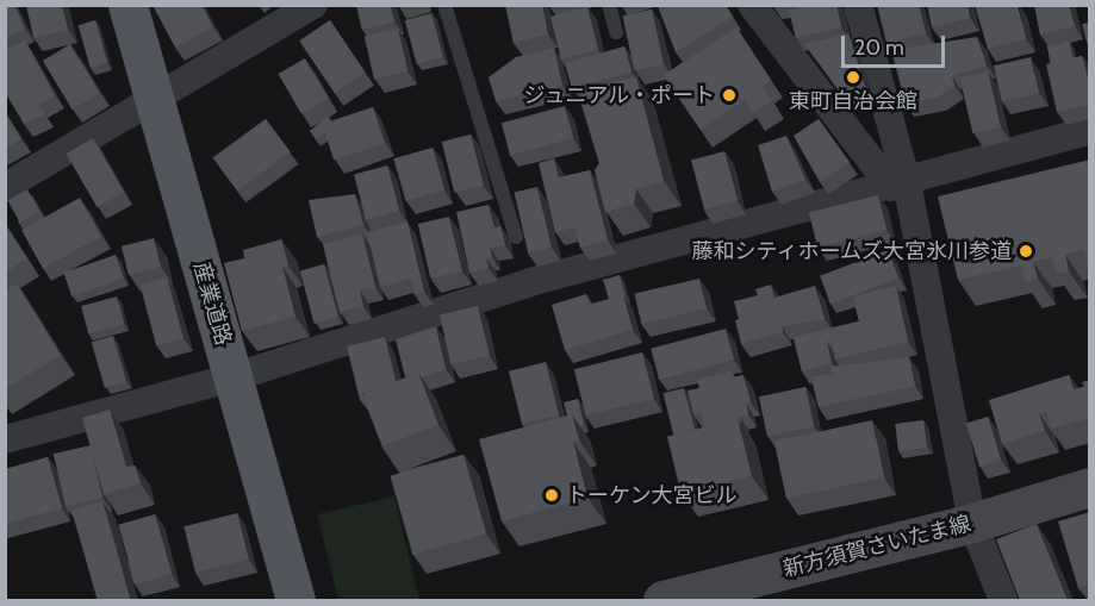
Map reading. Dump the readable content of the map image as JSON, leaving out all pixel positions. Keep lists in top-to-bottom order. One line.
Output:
{"streets":{"main road":["産業道路","新方須賀さいたま線"]},"places":["東町自治会館","ジュニアル・ポート","藤和シティホームズ大宮氷川参道","トーケン大宮ビル"],"scale_bar":"20 m"}
